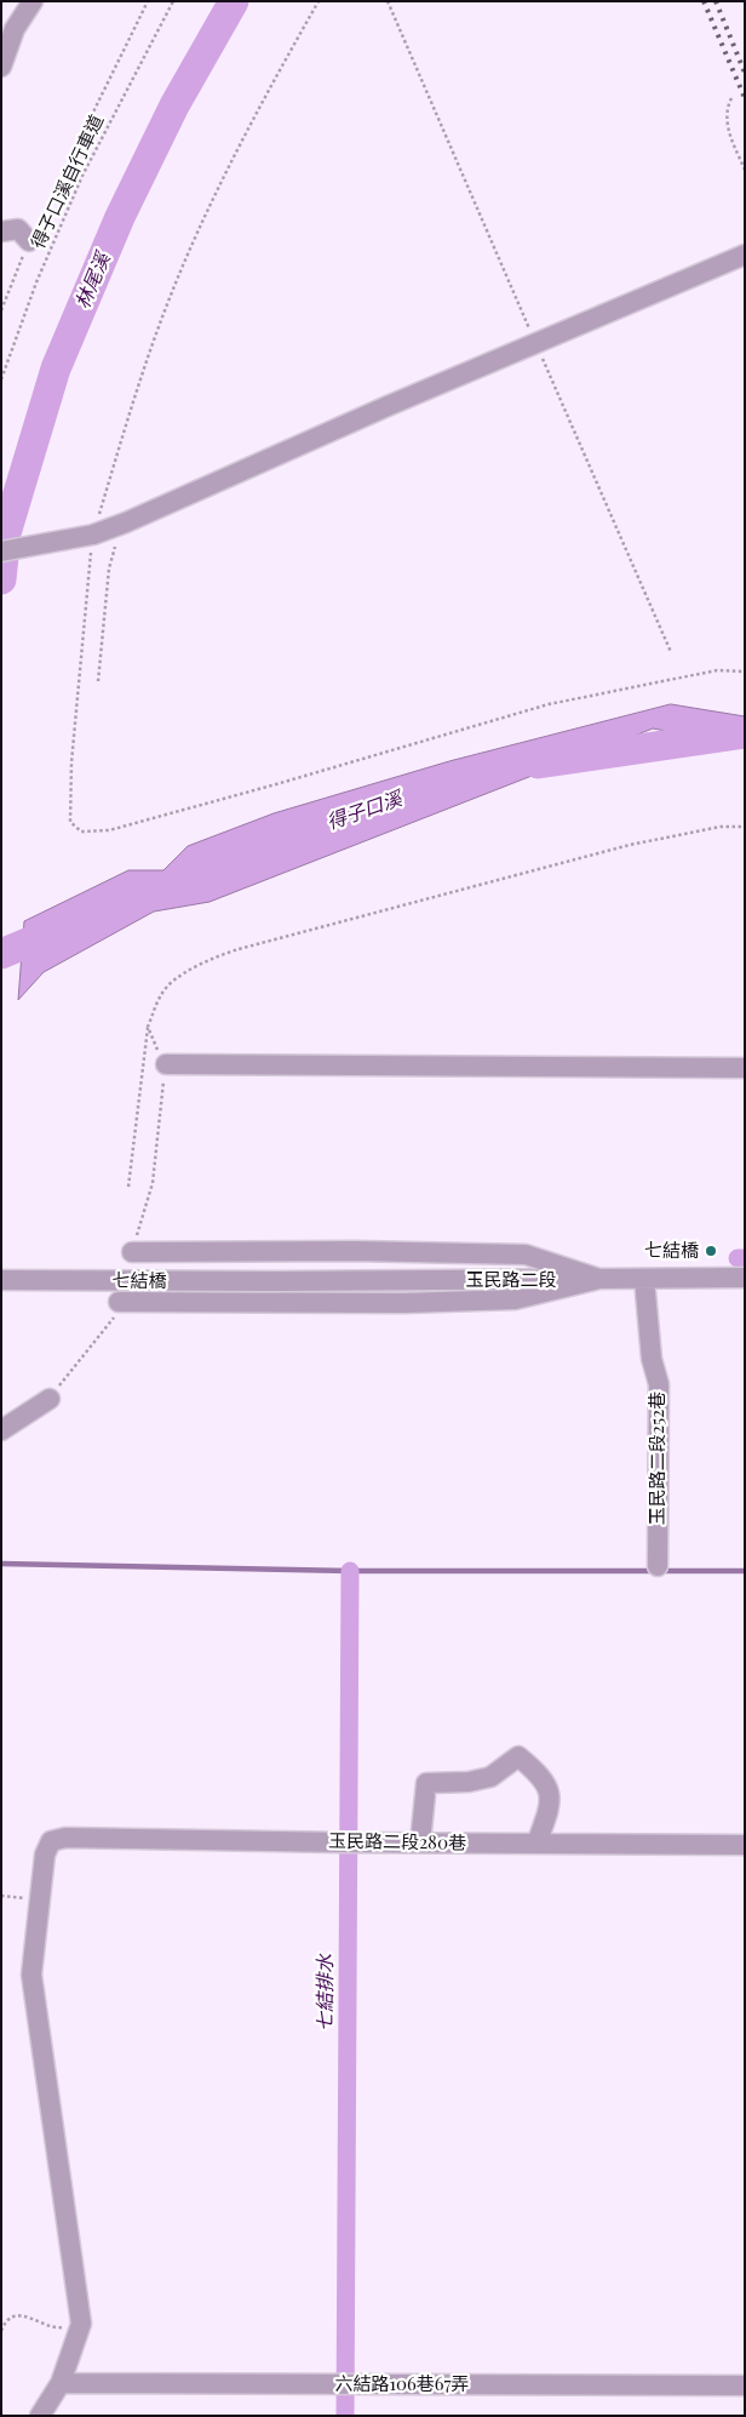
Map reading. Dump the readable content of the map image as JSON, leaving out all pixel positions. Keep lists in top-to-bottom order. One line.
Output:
{"streets":{"street":["玉民路二段","七結橋","玉民路二段252巷","玉民路二段280巷","六結路106巷67弄"],"path":["得子口溪自行車道"]},"crossings":[["玉民路二段","七結橋"],["玉民路二段","玉民路二段252巷"]],"water":["林尾溪","得子口溪","七結排水"],"places":["七結橋"]}
